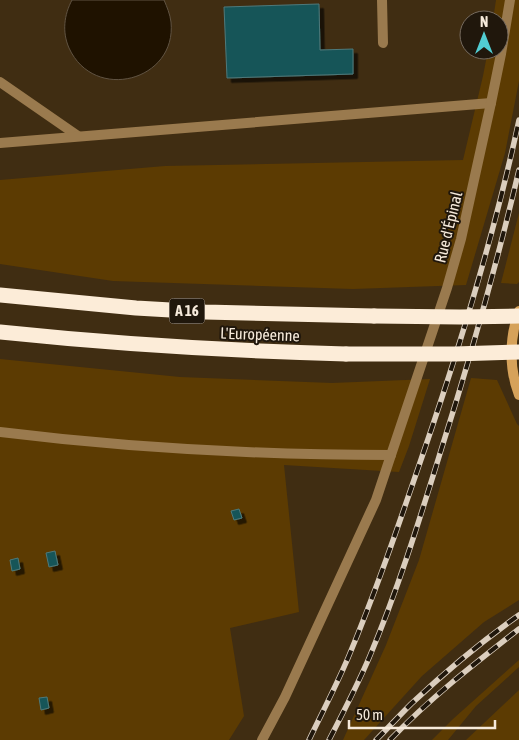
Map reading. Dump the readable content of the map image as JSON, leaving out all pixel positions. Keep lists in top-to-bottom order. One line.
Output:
{"streets":{"highway":["A 16","L'Européenne"],"street":["Rue d'Épinal"]},"scale_bar":"50 m","north":"top"}
